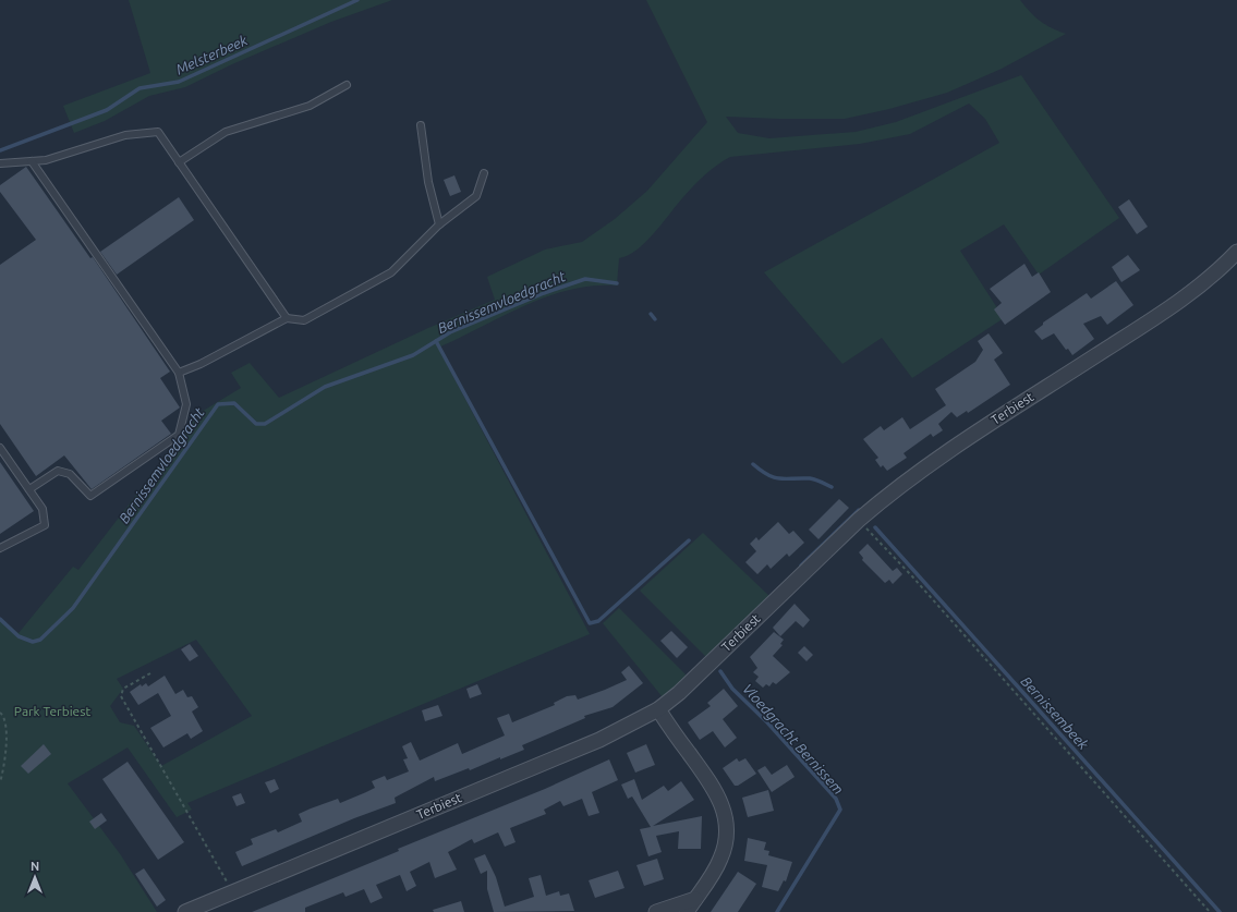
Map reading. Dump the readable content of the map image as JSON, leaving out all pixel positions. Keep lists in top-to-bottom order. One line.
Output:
{"streets":{"street":["Terbiest"]},"water":["Melsterbeek","Bernissemvloedgracht","Bernissembeek","Vloedgracht Bernissem"],"parks":["Park Terbiest"],"north":"top"}
